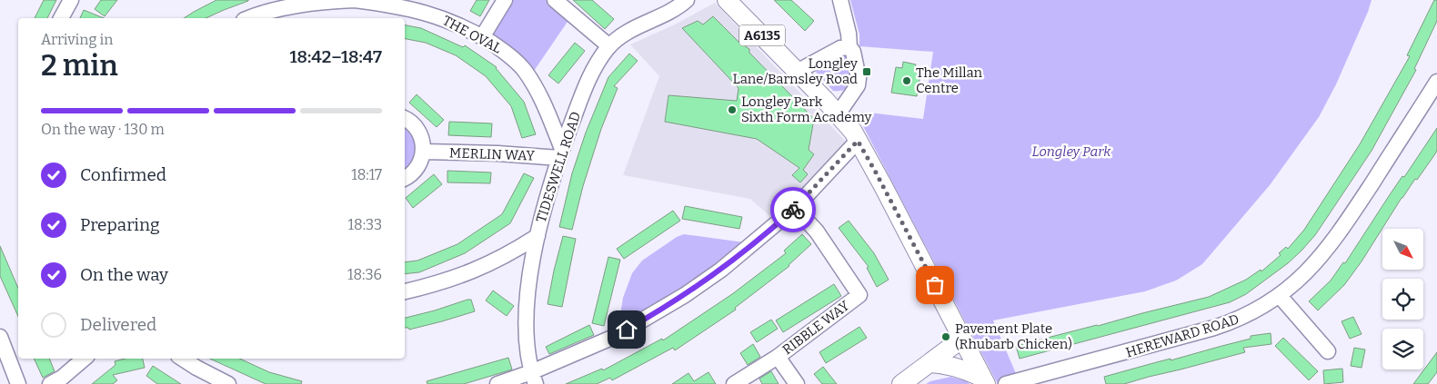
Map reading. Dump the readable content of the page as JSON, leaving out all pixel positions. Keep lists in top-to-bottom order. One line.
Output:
{"streets":{"main road":["A6135"],"street":["THE OVAL","MERLIN WAY","TIDESWELL ROAD","RIBBLE WAY","HEREWARD ROAD"]},"crossings":[["THE OVAL","MERLIN WAY"],["THE OVAL","TIDESWELL ROAD"],["MERLIN WAY","TIDESWELL ROAD"]],"parks":["Longley Park"],"places":{"transit":["Longley Lane/Barnsley Road"],"other":["The Millan Centre","Longley Park Sixth Form Academy","Pavement Plate (Rhubarb Chicken)"]},"north":"bottom right","page":{"heading":["2 min","Arriving in","18:42–18:47"],"bar":"On the way · 130 m","list":[["Confirmed","18:17"],["Preparing","18:33"],["On the way","18:36"],"Delivered"]}}
